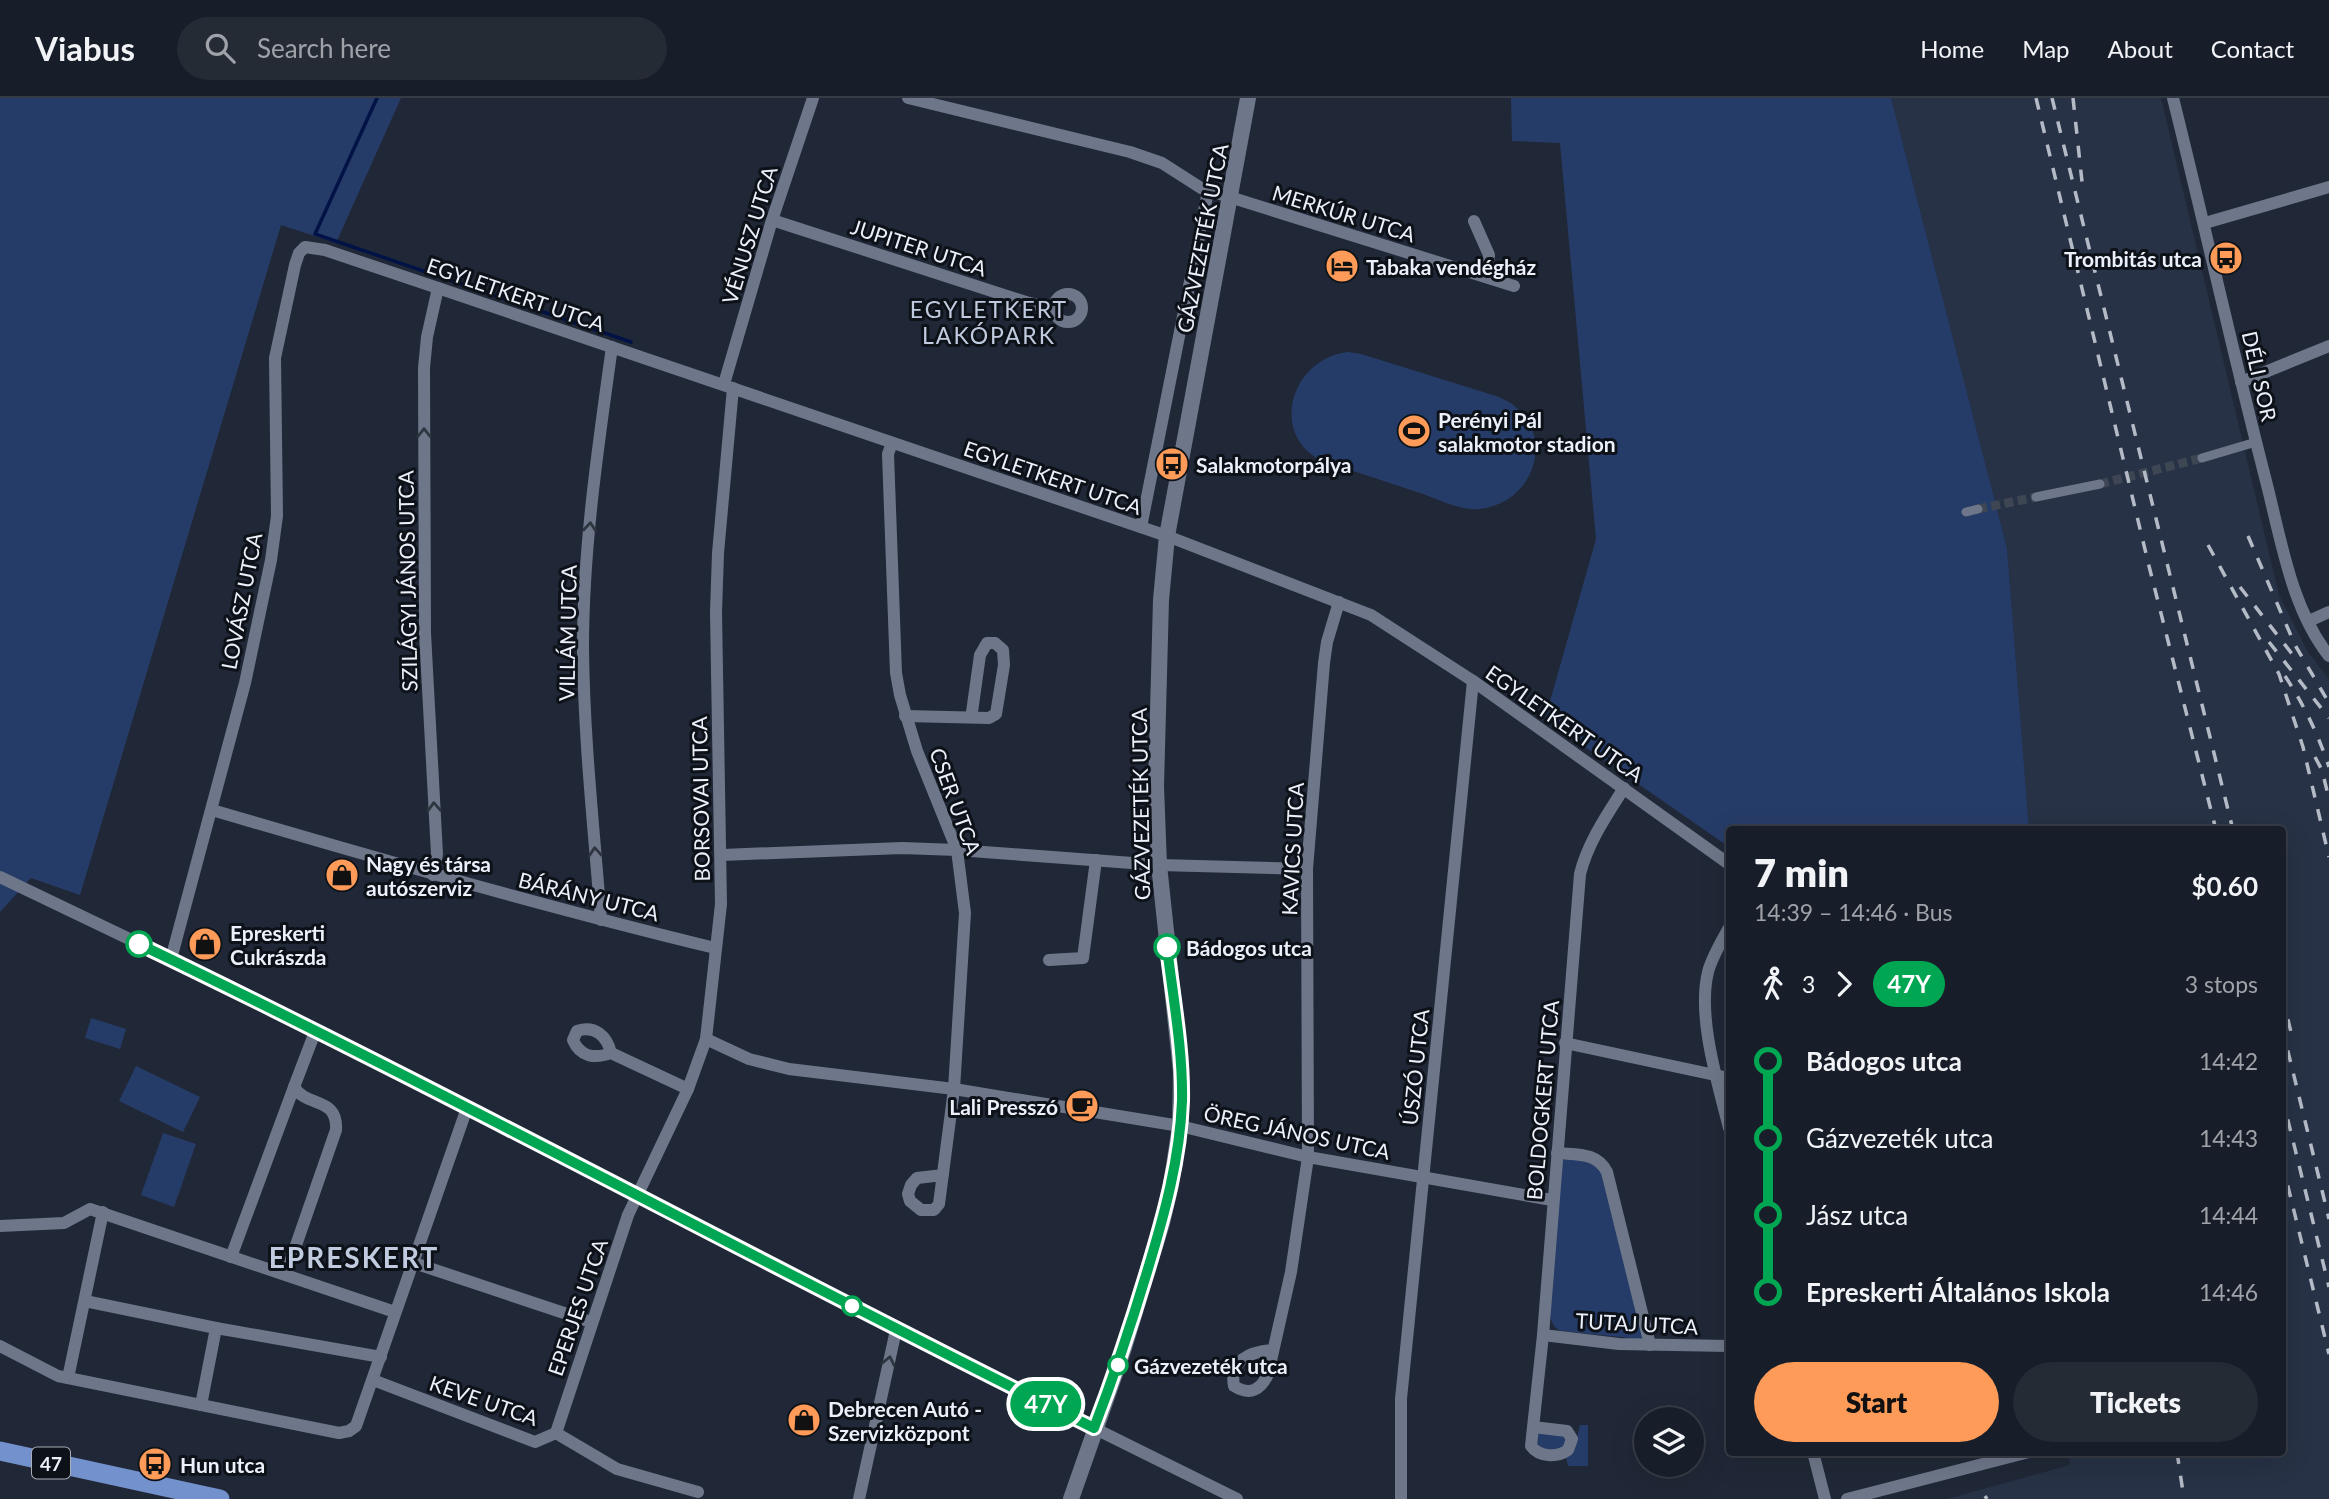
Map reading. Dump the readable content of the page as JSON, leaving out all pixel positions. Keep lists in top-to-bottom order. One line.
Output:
{"streets":{"main road":["47"],"street":["MERKÚR UTCA","VÉNUSZ UTCA","GÁZVEZETÉK UTCA","JUPITER UTCA","EGYLETKERT UTCA","DÉLI SOR","SZILÁGYI JÁNOS UTCA","LOVÁSZ UTCA","VILLÁM UTCA","BORSOVAI UTCA","CSER UTCA","KAVICS UTCA","BÁRÁNY UTCA","ÚSZÓ UTCA","BOLDOGKERT UTCA","ÖREG JÁNOS UTCA","EPERJES UTCA","TUTAJ UTCA","KEVE UTCA"]},"crossings":[["MERKÚR UTCA","GÁZVEZETÉK UTCA"],["VÉNUSZ UTCA","JUPITER UTCA"],["VÉNUSZ UTCA","EGYLETKERT UTCA"],["VÉNUSZ UTCA","BORSOVAI UTCA"],["GÁZVEZETÉK UTCA","EGYLETKERT UTCA"],["GÁZVEZETÉK UTCA","ÖREG JÁNOS UTCA"],["EGYLETKERT UTCA","SZILÁGYI JÁNOS UTCA"],["EGYLETKERT UTCA","LOVÁSZ UTCA"],["EGYLETKERT UTCA","VILLÁM UTCA"],["EGYLETKERT UTCA","BORSOVAI UTCA"],["EGYLETKERT UTCA","CSER UTCA"],["EGYLETKERT UTCA","KAVICS UTCA"],["EGYLETKERT UTCA","ÚSZÓ UTCA"],["EGYLETKERT UTCA","BOLDOGKERT UTCA"],["SZILÁGYI JÁNOS UTCA","BÁRÁNY UTCA"],["LOVÁSZ UTCA","BÁRÁNY UTCA"],["VILLÁM UTCA","BÁRÁNY UTCA"],["BORSOVAI UTCA","BÁRÁNY UTCA"],["BORSOVAI UTCA","ÖREG JÁNOS UTCA"],["BORSOVAI UTCA","EPERJES UTCA"],["CSER UTCA","ÖREG JÁNOS UTCA"],["KAVICS UTCA","ÖREG JÁNOS UTCA"],["ÚSZÓ UTCA","ÖREG JÁNOS UTCA"],["BOLDOGKERT UTCA","ÖREG JÁNOS UTCA"],["BOLDOGKERT UTCA","TUTAJ UTCA"],["EPERJES UTCA","KEVE UTCA"]],"one_way":["SZILÁGYI JÁNOS UTCA","VILLÁM UTCA"],"districts":["EGYLETKERT LAKÓPARK","EPRESKERT"],"places":{"bus stop":["Trombitás utca","Salakmotorpálya","Hun utca"],"hotel":["Tabaka vendégház"],"sports":["Perényi Pál salakmotor stadion"],"shop":["Nagy és társa autószerviz","Epreskerti Cukrászda","Debrecen Autó - Szervizközpont"],"other":["Bádogos utca","Gázvezeték utca"],"cafe":["Lali Presszó"]},"lines":["bus line 47Y"],"page":{"header":"Viabus","search":"Search here","nav":["Home","Map","About","Contact"],"on_map":"47Y","heading":["7 min","14:39 – 14:46 · Bus","$0.60"],"legs":["3","47Y","3 stops"],"list":[{"name":"Bádogos utca","value":"14:42"},{"name":"Gázvezeték utca","value":"14:43"},{"name":"Jász utca","value":"14:44"},{"name":"Epreskerti Általános Iskola","value":"14:46"}],"buttons":["Start","Tickets"]}}
